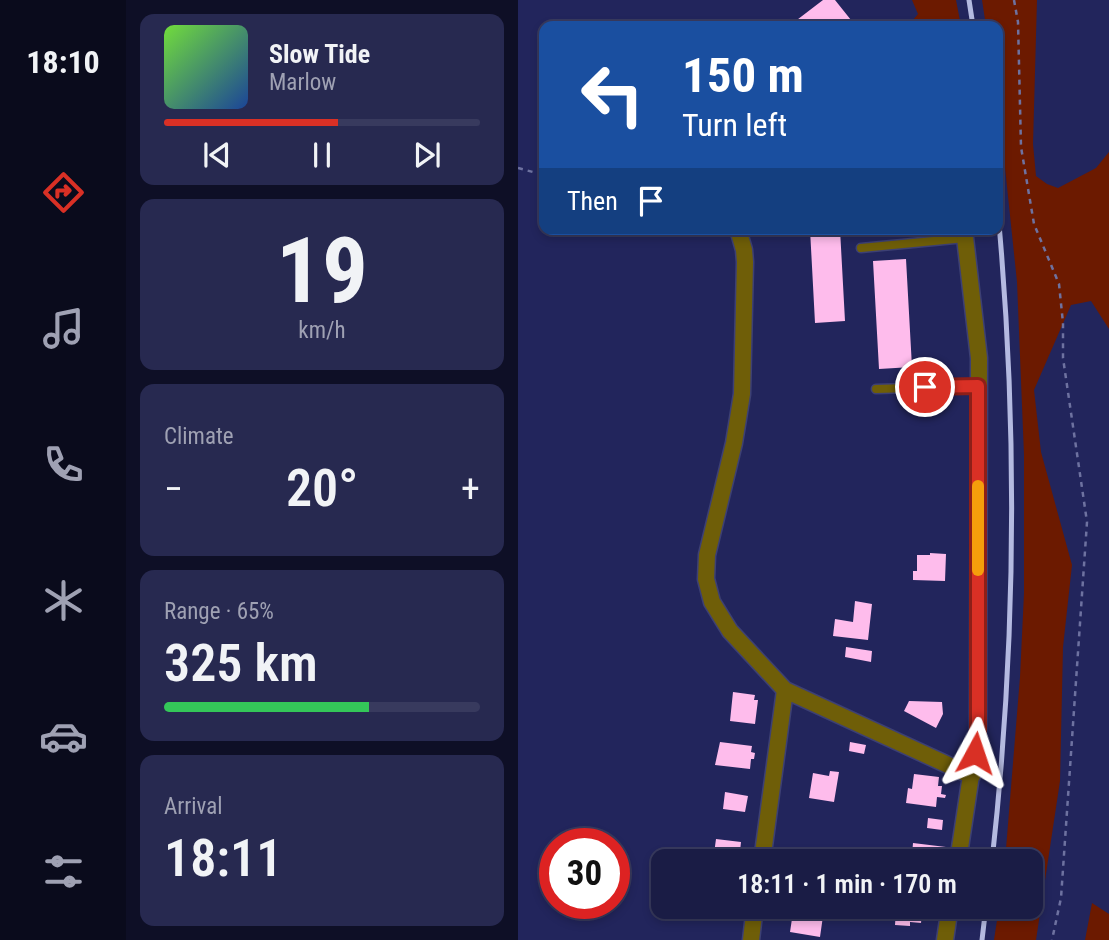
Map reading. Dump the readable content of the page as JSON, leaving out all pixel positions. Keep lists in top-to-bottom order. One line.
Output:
{"page":{"tabs":"18:10","turn":["150 m","Turn left"],"song":["Slow Tide","Marlow"],"then":"Then","tile":[["19","km/h"],"Climate",["Range · 65%","325 km"],["Arrival","18:11"]],"heat":["−","20°","+"],"limit":"30","trip":"18:11 · 1 min · 170 m"}}
